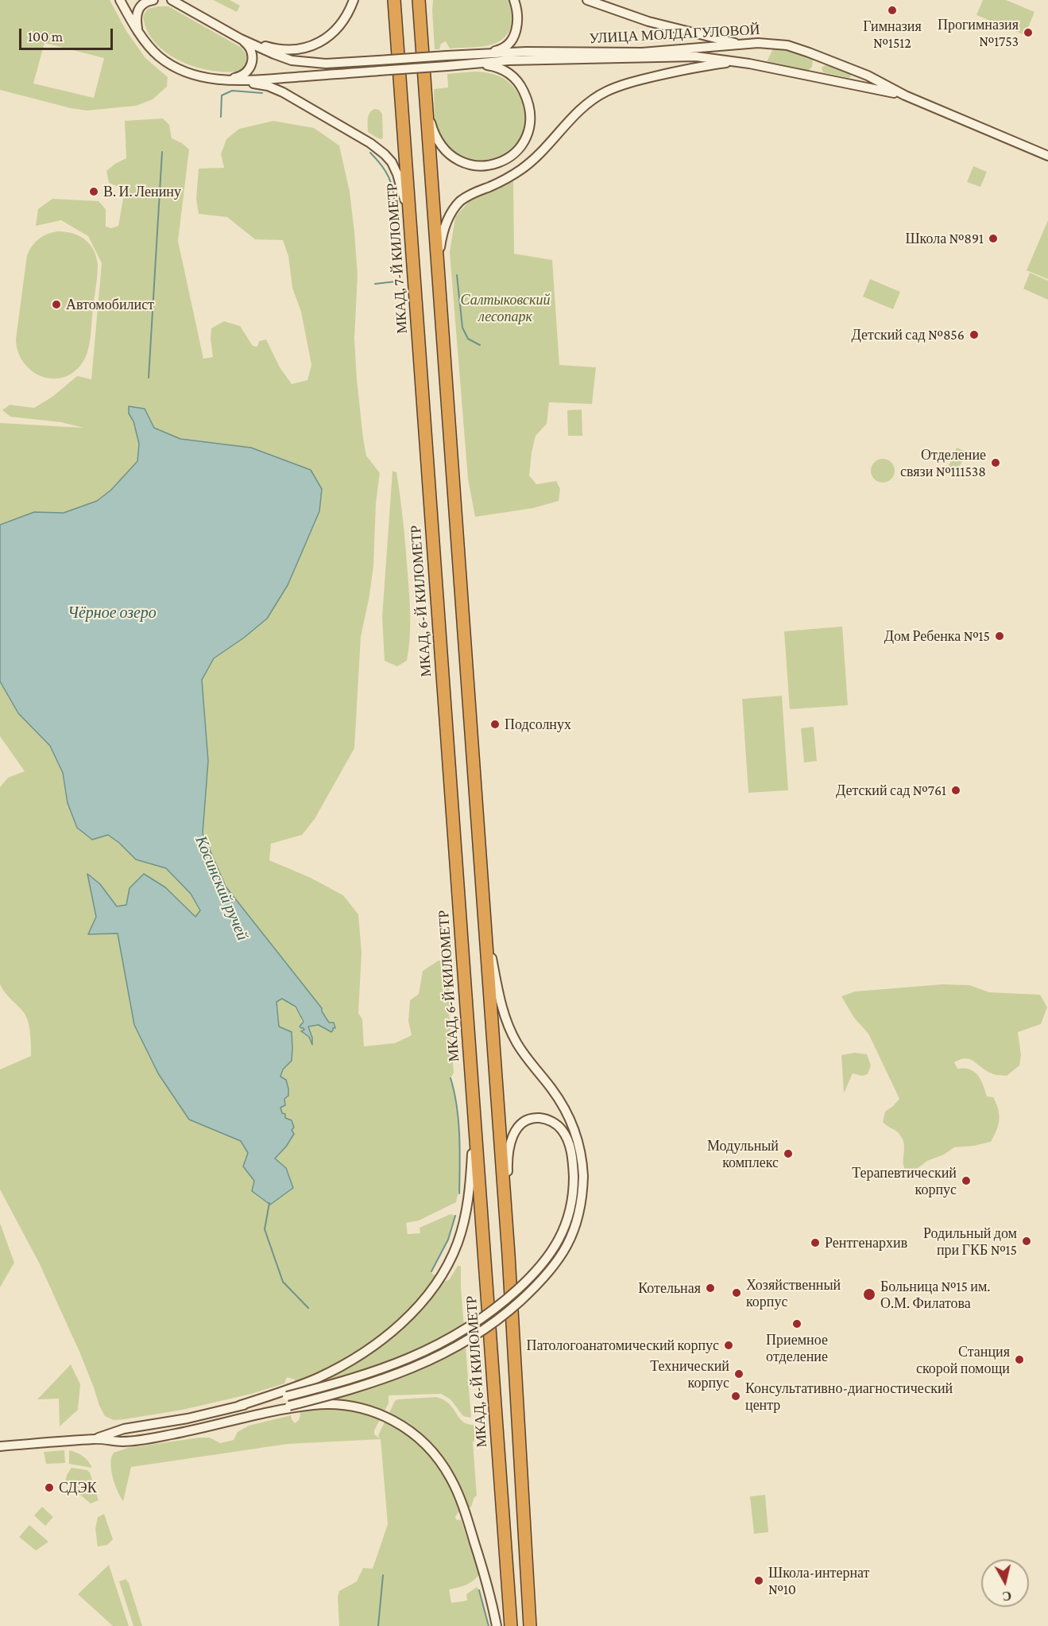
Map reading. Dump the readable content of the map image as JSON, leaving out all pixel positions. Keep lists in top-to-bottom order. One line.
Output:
{"streets":{"highway":["МКАД, 7-Й КИЛОМЕТР","МКАД, 6-Й КИЛОМЕТР"],"main road":["УЛИЦА МОЛДАГУЛОВОЙ"]},"crossings":[["МКАД, 7-Й КИЛОМЕТР","МКАД, 6-Й КИЛОМЕТР"]],"water":["Чёрное озеро","Косинский ручей"],"parks":["Салтыковский лесопарк"],"places":["Гимназия №1512","Прогимназия №1753","В. И. Ленину","Школа №891","Автомобилист","Детский сад №856","Отделение связи №111538","Дом Ребенка №15","Подсолнух","Детский сад №761","Модульный комплекс","Терапевтический корпус","Родильный дом при ГКБ №15","Рентгенархив","Котельная","Хозяйственный корпус","Больница №15 им. О.М. Филатова","Приемное отделение","Патологоанатомический корпус","Станция скорой помощи","Технический корпус","Консультативно-диагностический центр","СДЭК","Школа-интернат №10"],"scale_bar":"100 m","north":"bottom"}
